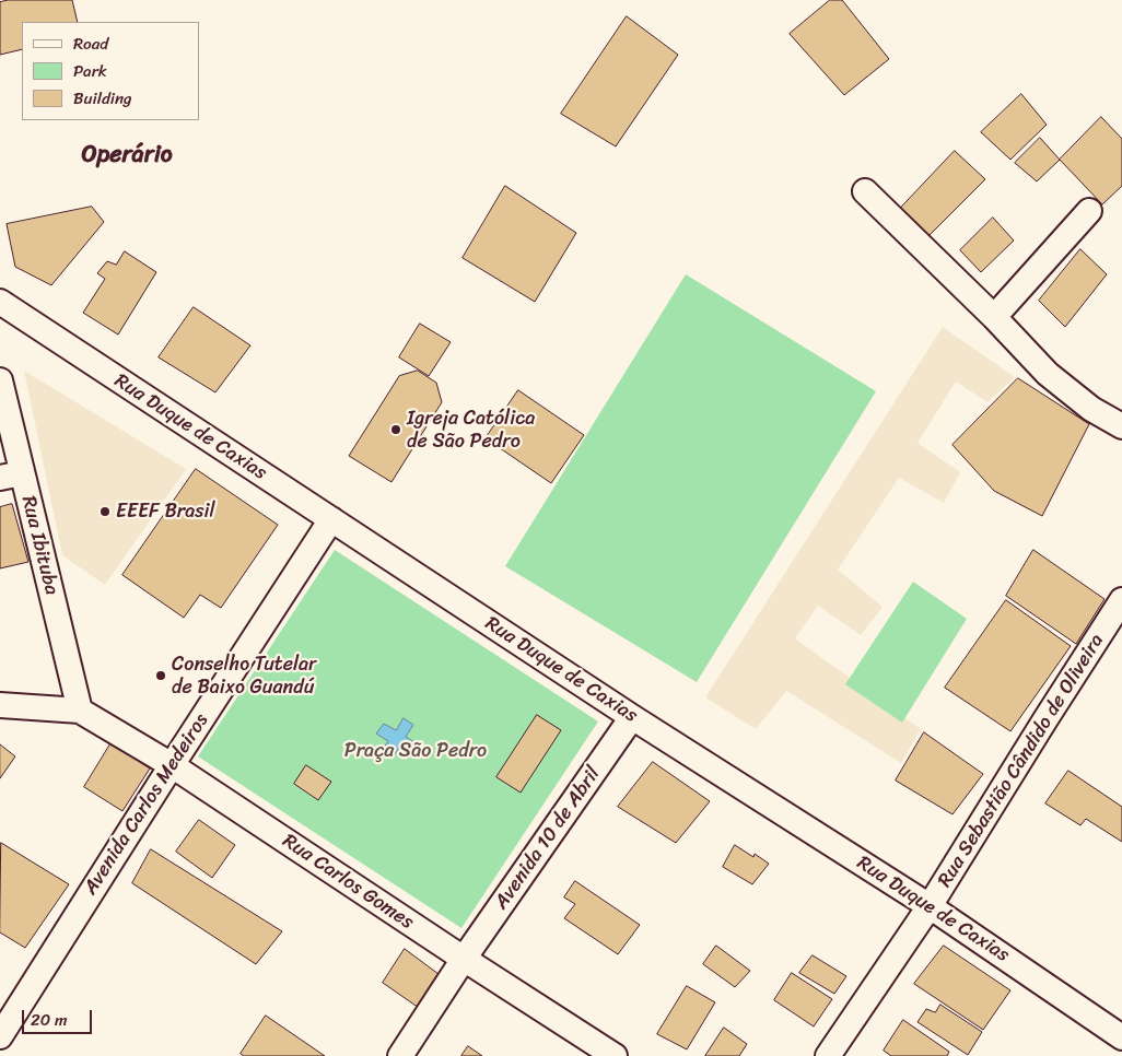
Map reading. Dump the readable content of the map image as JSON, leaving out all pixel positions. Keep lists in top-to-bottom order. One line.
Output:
{"streets":{"street":["Rua Duque de Caxias","Rua Ibituba","Rua Sebastião Cândido de Oliveira","Avenida Carlos Medeiros","Avenida 10 de Abril","Rua Carlos Gomes"]},"crossings":[["Rua Duque de Caxias","Rua Sebastião Cândido de Oliveira"],["Rua Duque de Caxias","Avenida Carlos Medeiros"],["Rua Duque de Caxias","Avenida 10 de Abril"],["Rua Ibituba","Rua Carlos Gomes"],["Avenida Carlos Medeiros","Rua Carlos Gomes"],["Avenida 10 de Abril","Rua Carlos Gomes"]],"districts":["Operário"],"parks":["Praça São Pedro"],"places":["Igreja Católica de São Pedro","EEEF Brasil","Conselho Tutelar de Baixo Guandú"],"legend":["Road","Park","Building"],"scale_bar":"20 m"}
